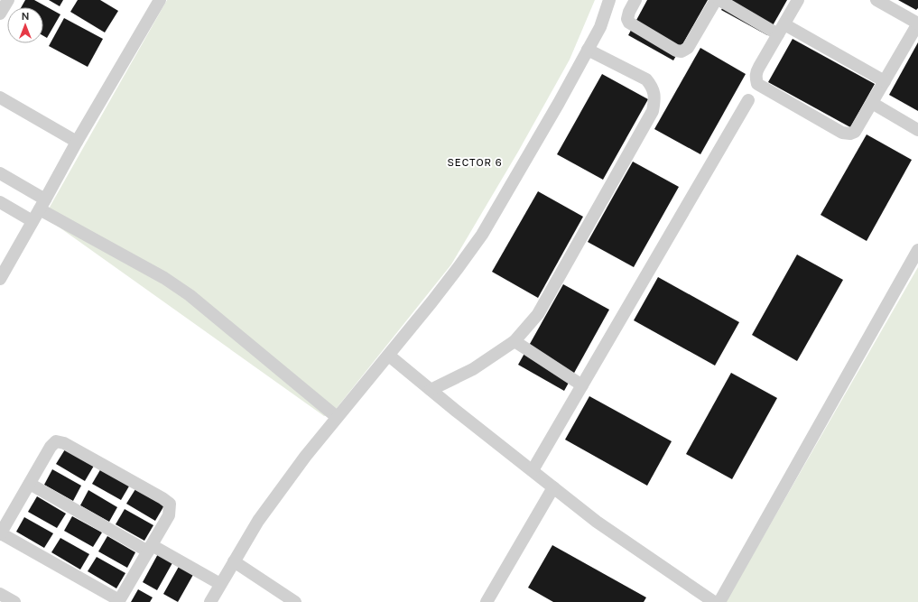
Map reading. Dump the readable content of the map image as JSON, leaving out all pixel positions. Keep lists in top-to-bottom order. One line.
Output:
{"districts":["SECTOR 6"],"north":"top"}
